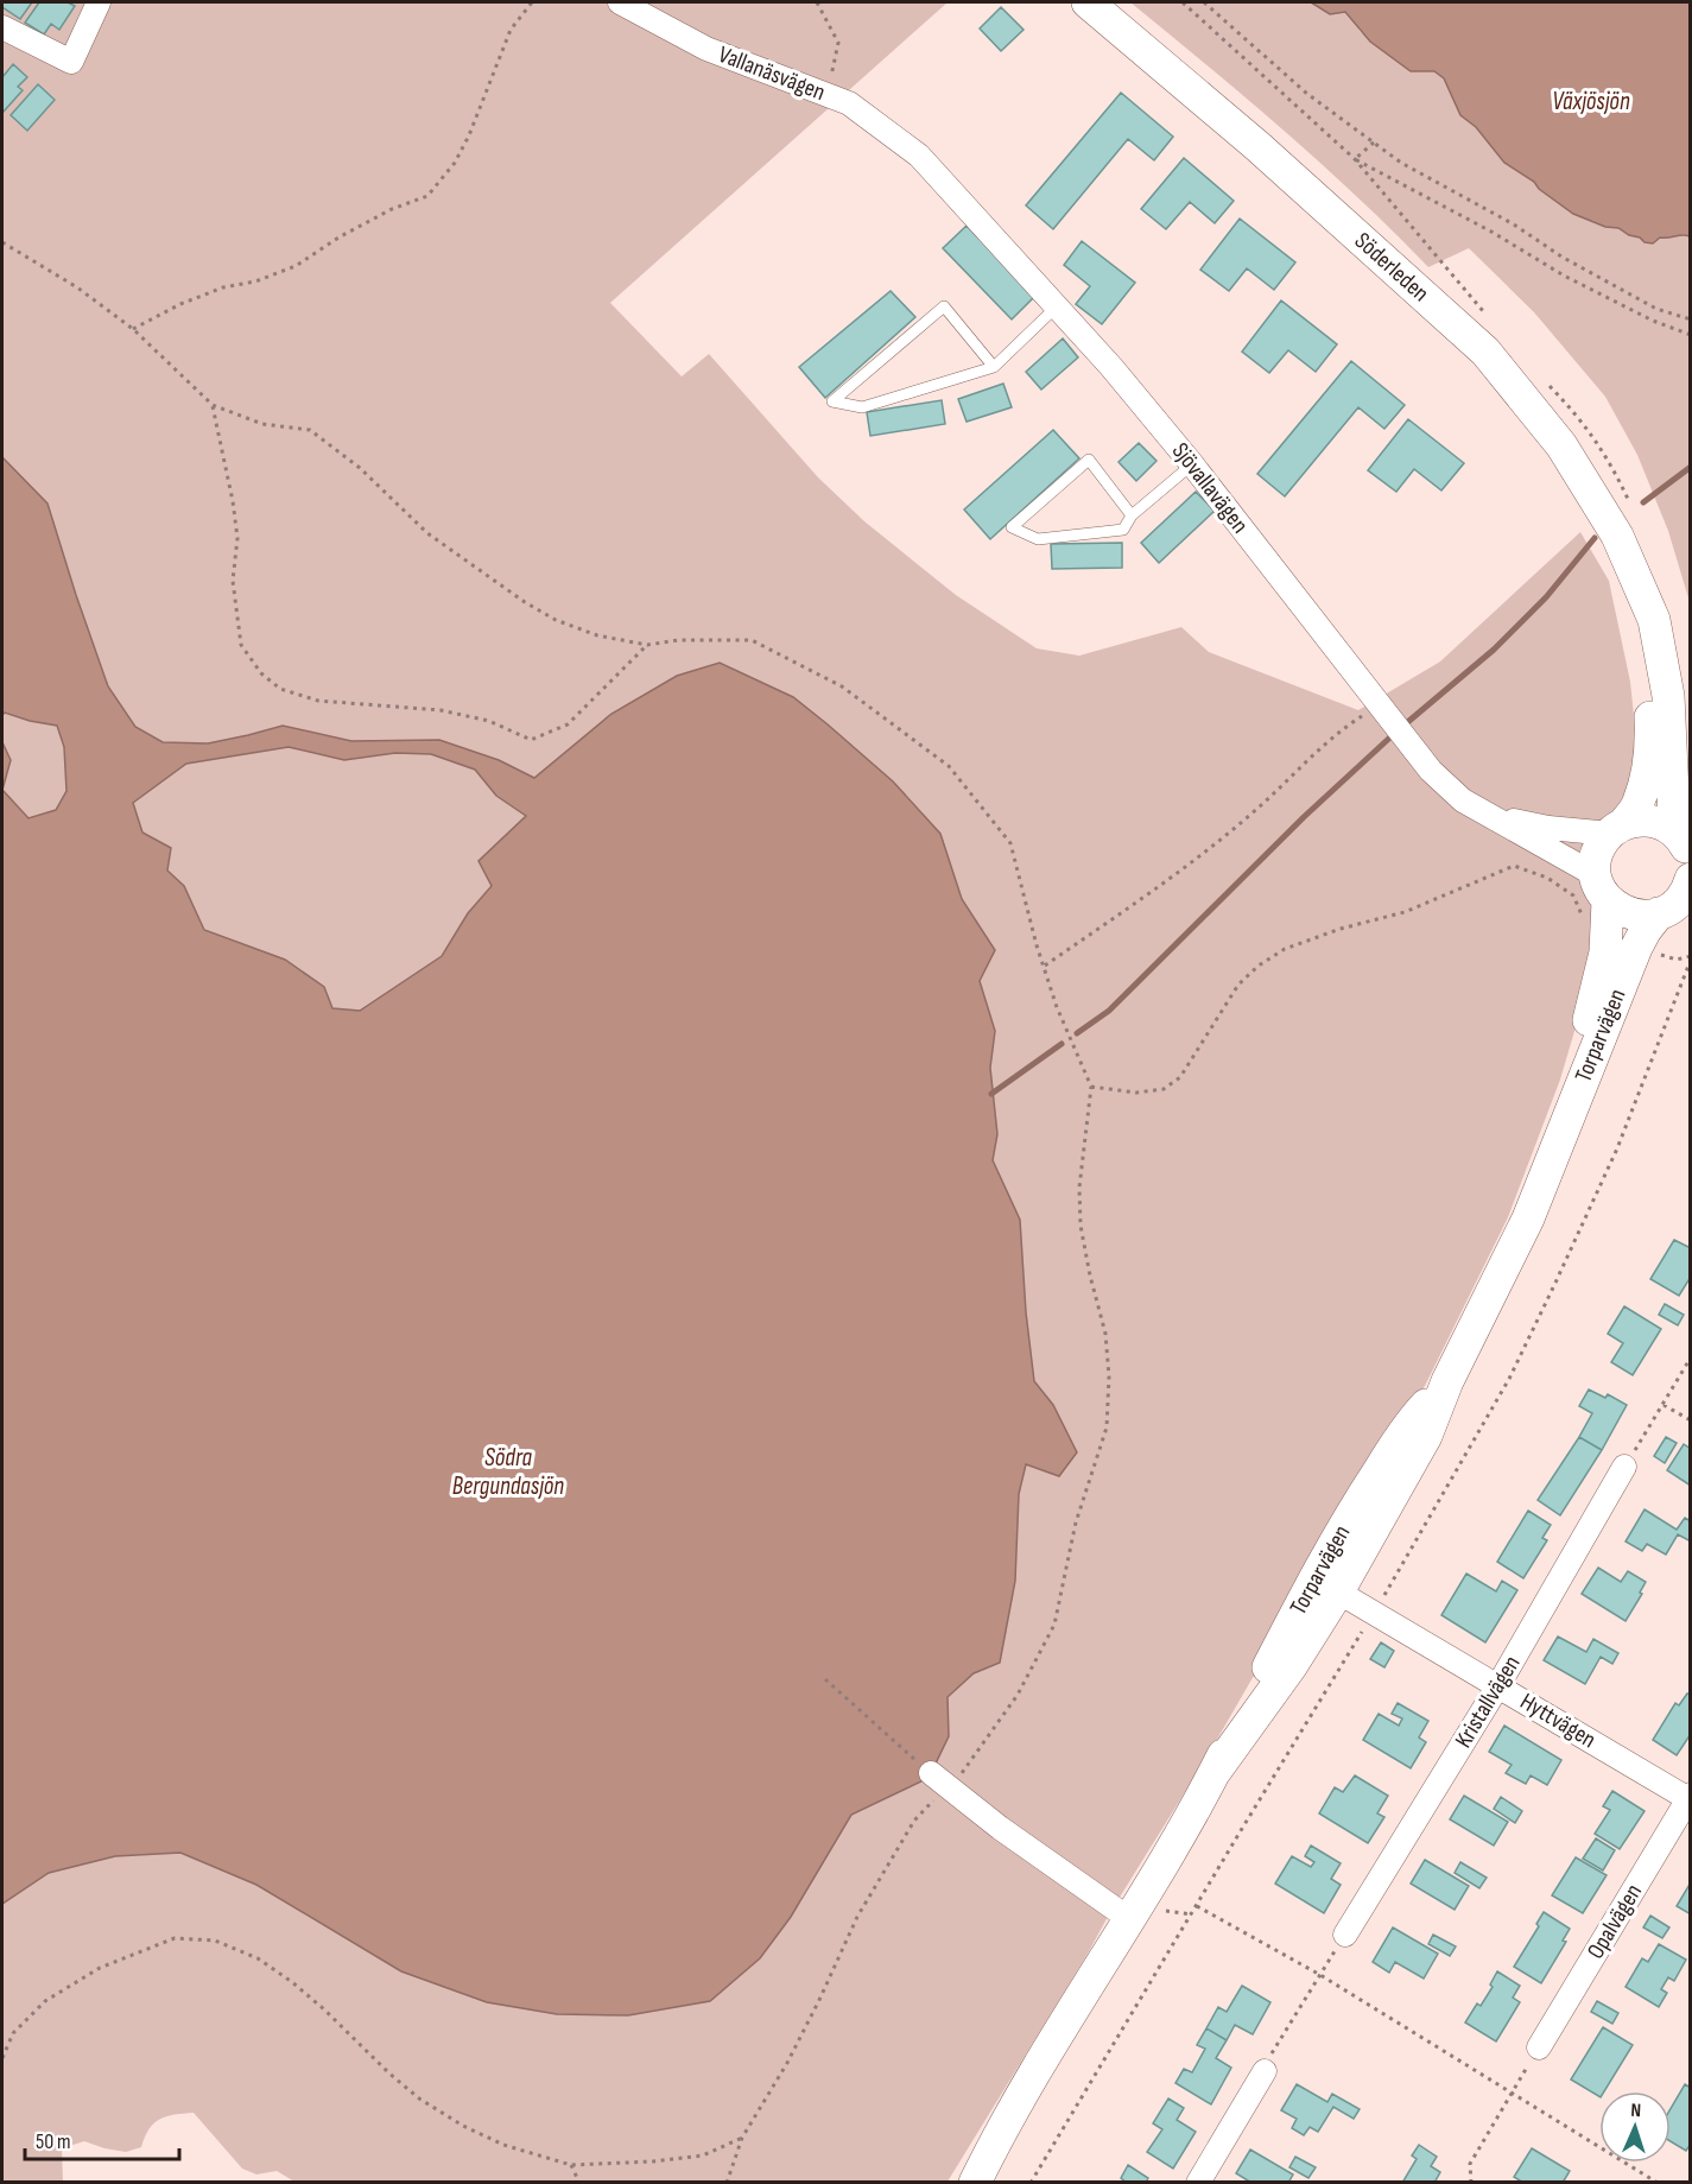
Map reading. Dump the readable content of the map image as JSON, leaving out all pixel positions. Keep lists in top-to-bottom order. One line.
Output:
{"streets":{"street":["Vallanäsvägen","Söderleden","Sjövallavägen","Torparvägen","Kristallvägen","Hyttvägen","Opalvägen"]},"crossings":[["Vallanäsvägen","Sjövallavägen"],["Söderleden","Sjövallavägen"],["Söderleden","Torparvägen"],["Sjövallavägen","Torparvägen"],["Torparvägen","Hyttvägen"],["Kristallvägen","Hyttvägen"],["Hyttvägen","Opalvägen"]],"water":["Växjösjön","Södra Bergundasjön"],"scale_bar":"50 m","north":"top"}
